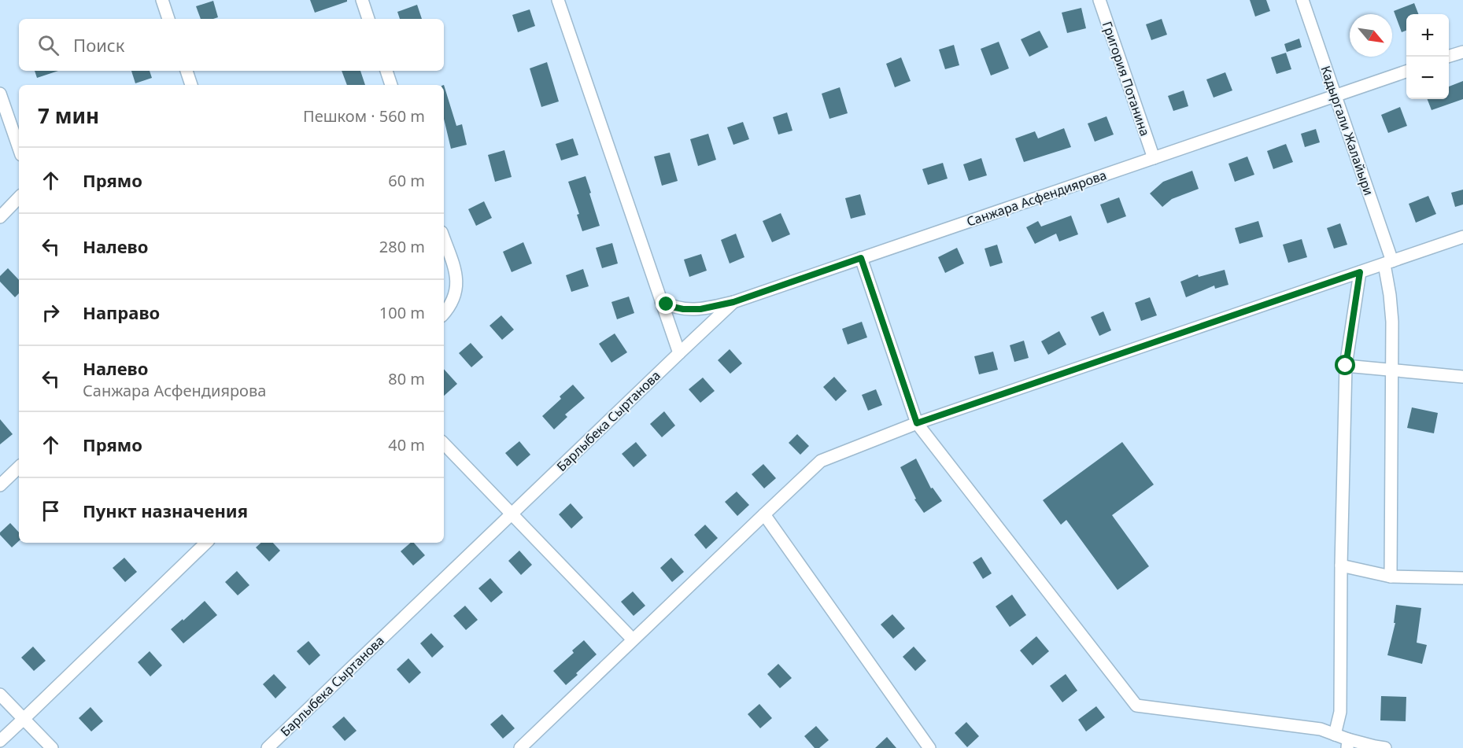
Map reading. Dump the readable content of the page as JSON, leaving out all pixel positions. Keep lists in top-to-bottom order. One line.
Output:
{"streets":{"street":["Григория Потанина","Кадыргали Жалайыри","Санжара Асфендиярова","Барлыбека Сыртанова"]},"crossings":[["Григория Потанина","Санжара Асфендиярова"],["Кадыргали Жалайыри","Санжара Асфендиярова"],["Санжара Асфендиярова","Барлыбека Сыртанова"]],"north":"bottom right","page":{"map_buttons":["+","−"],"search":"Поиск","heading":["7 мин","Пешком · 560 m"],"list":[["Прямо","60 m"],["Налево","280 m"],["Направо","100 m"],["Налево","Санжара Асфендиярова","80 m"],["Прямо","40 m"],"Пункт назначения"]}}
